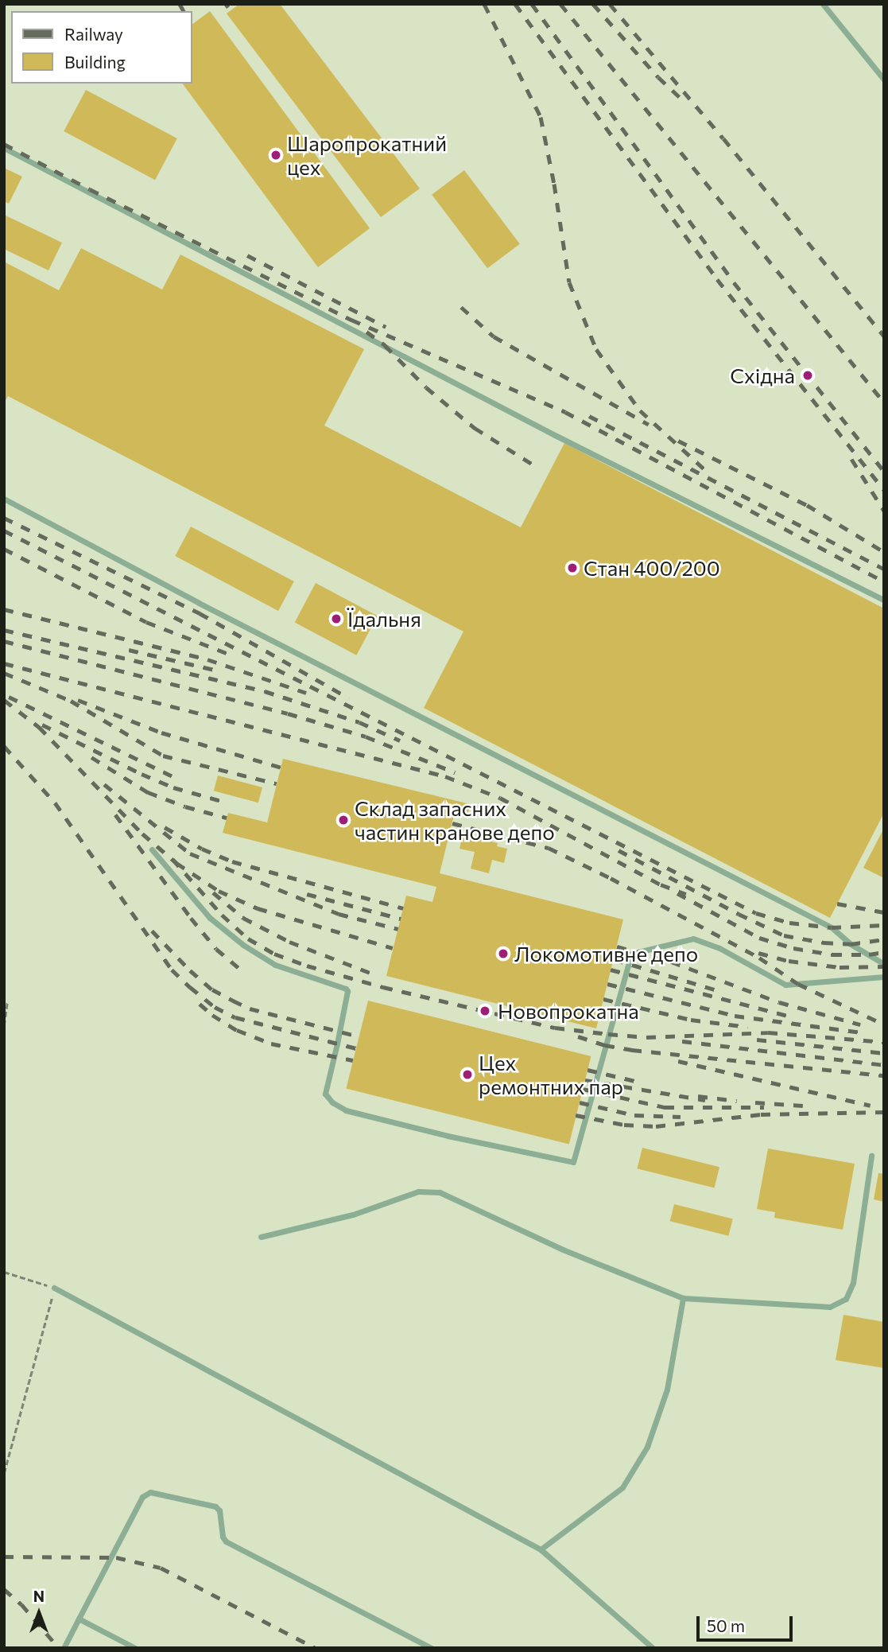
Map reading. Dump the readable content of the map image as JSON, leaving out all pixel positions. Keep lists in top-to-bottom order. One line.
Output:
{"places":["Шаропрокатний цех","Східна","Стан 400/200","Їдальня","Склад запасних частин кранове депо","Локомотивне депо","Новопрокатна","Цех ремонтних пар"],"legend":["Railway","Building"],"scale_bar":"50 m","north":"top"}
